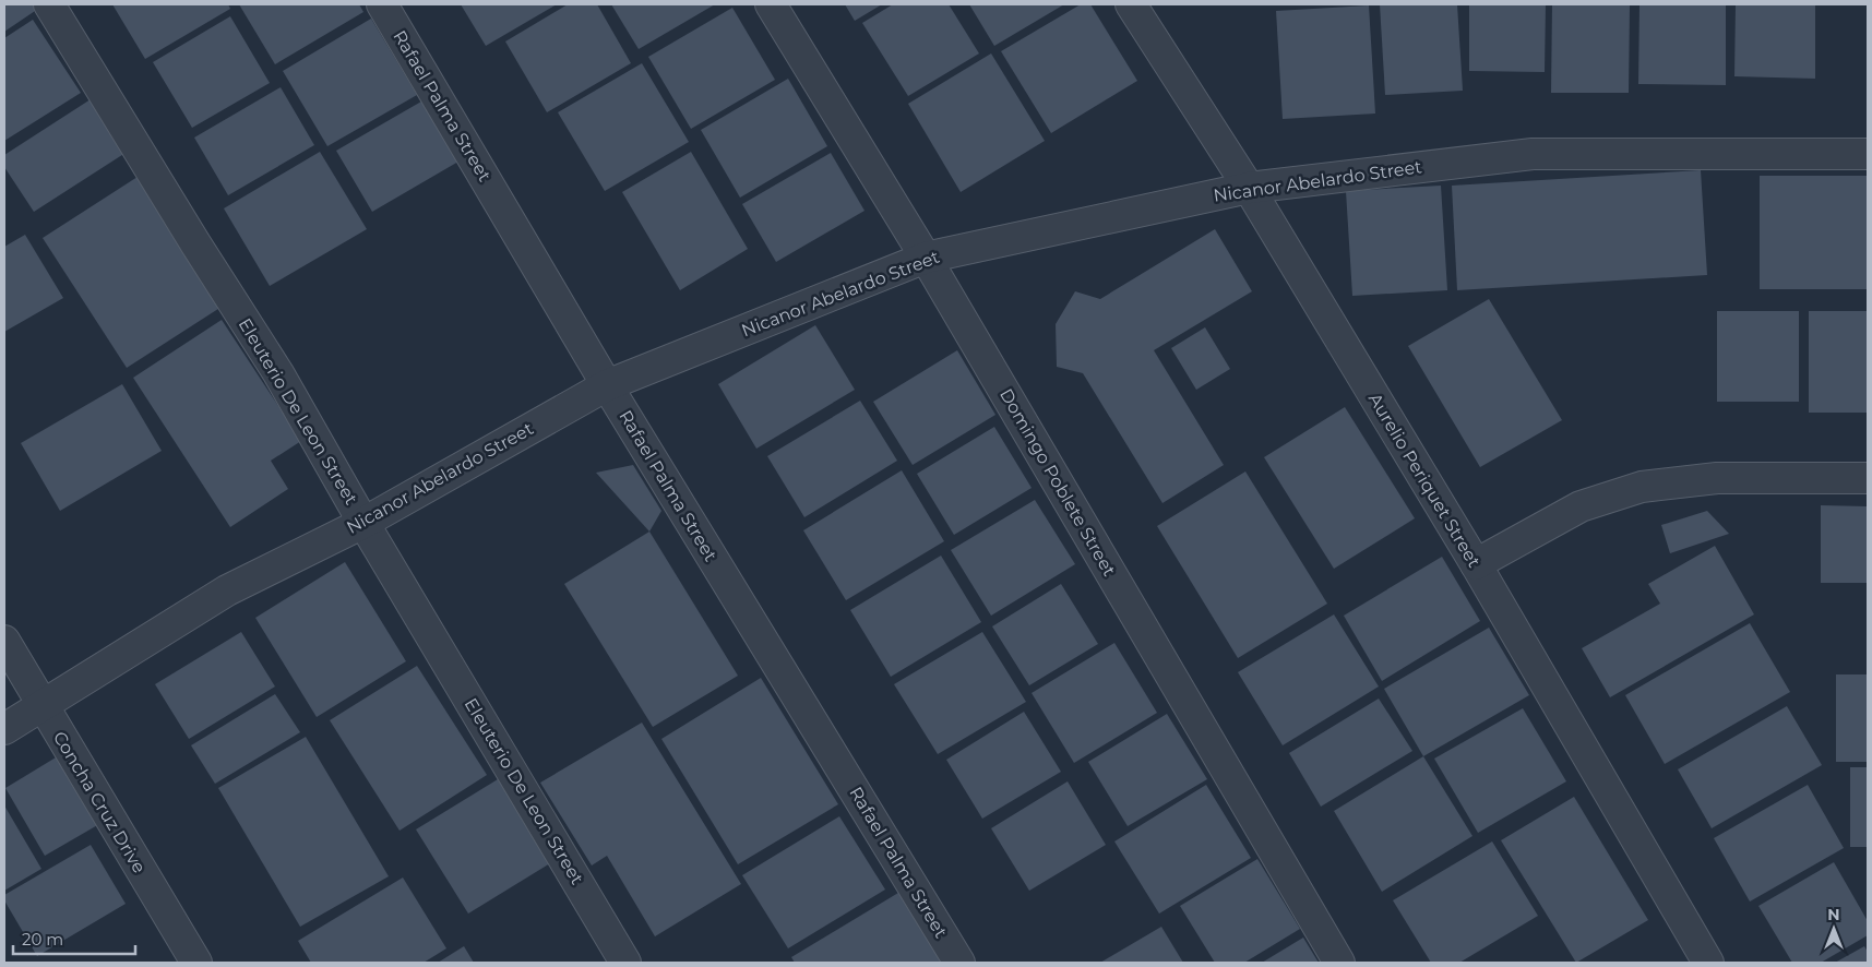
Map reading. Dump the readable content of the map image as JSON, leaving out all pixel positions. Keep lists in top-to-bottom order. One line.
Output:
{"streets":{"street":["Rafael Palma Street","Nicanor Abelardo Street","Eleuterio De Leon Street","Aurelio Periquet Street","Domingo Poblete Street","Concha Cruz Drive"]},"crossings":[["Rafael Palma Street","Nicanor Abelardo Street"],["Nicanor Abelardo Street","Eleuterio De Leon Street"],["Nicanor Abelardo Street","Aurelio Periquet Street"],["Nicanor Abelardo Street","Domingo Poblete Street"],["Nicanor Abelardo Street","Concha Cruz Drive"]],"scale_bar":"20 m","north":"top"}
